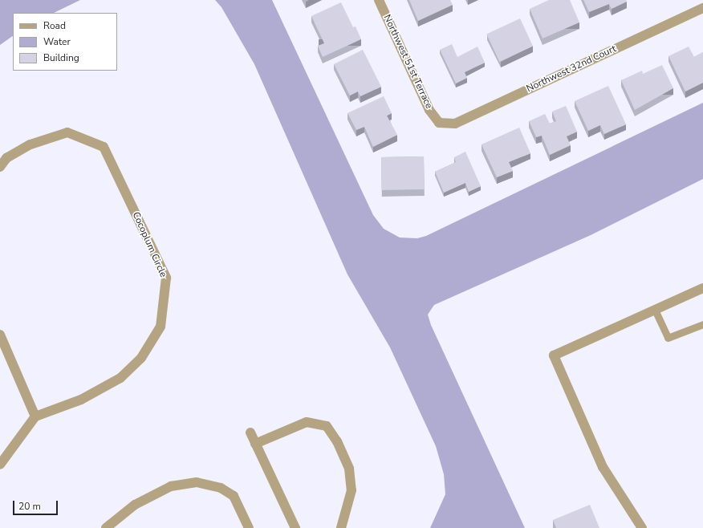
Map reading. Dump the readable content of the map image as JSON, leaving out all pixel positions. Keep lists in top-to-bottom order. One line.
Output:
{"streets":{"street":["Northwest 51st Terrace","Northwest 32nd Court","Cocoplum Circle"]},"crossings":[["Northwest 51st Terrace","Northwest 32nd Court"]],"legend":["Road","Water","Building"],"scale_bar":"20 m"}
